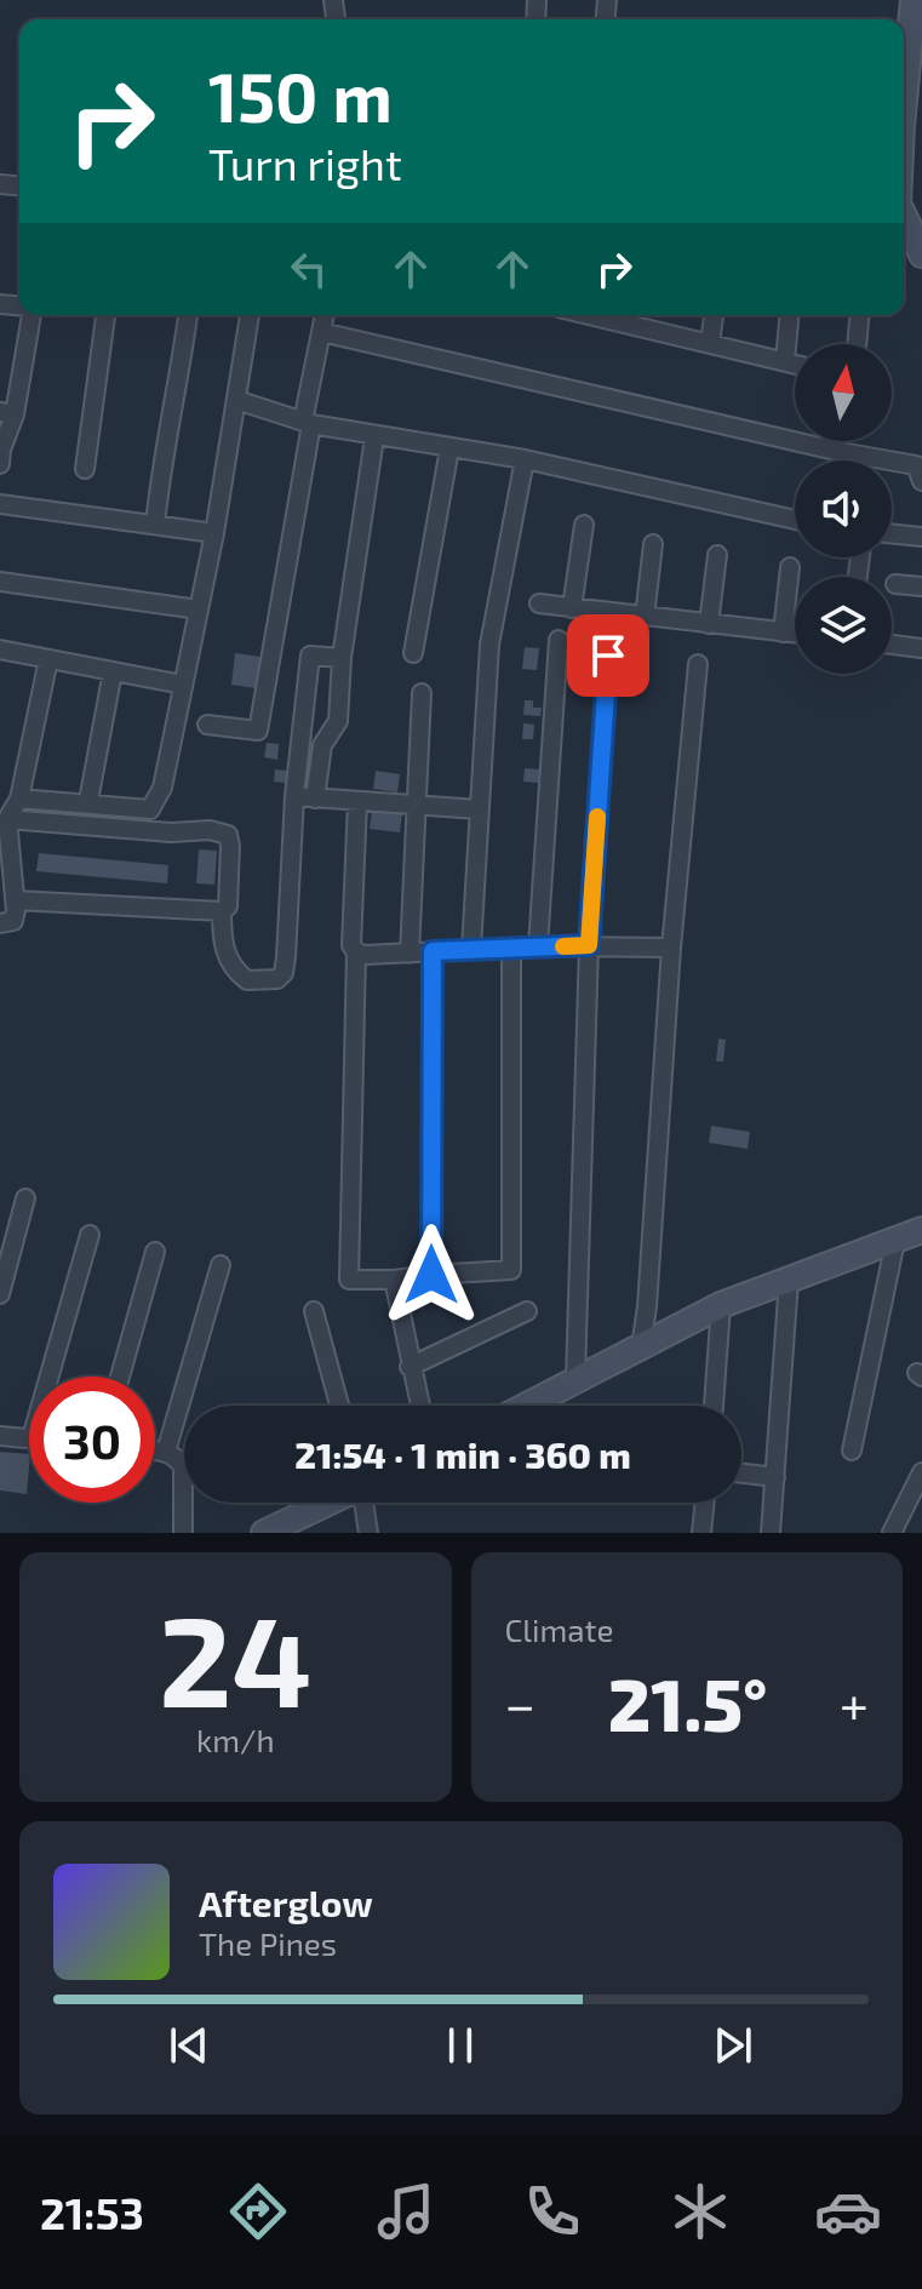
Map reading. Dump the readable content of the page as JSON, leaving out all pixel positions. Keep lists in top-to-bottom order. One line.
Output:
{"north":"top","page":{"turn":["150 m","Turn right"],"limit":"30","trip":"21:54 · 1 min · 360 m","tile":[["24","km/h"],"Climate"],"heat":["−","21.5°","+"],"song":["Afterglow","The Pines"],"tabs":"21:53"}}
